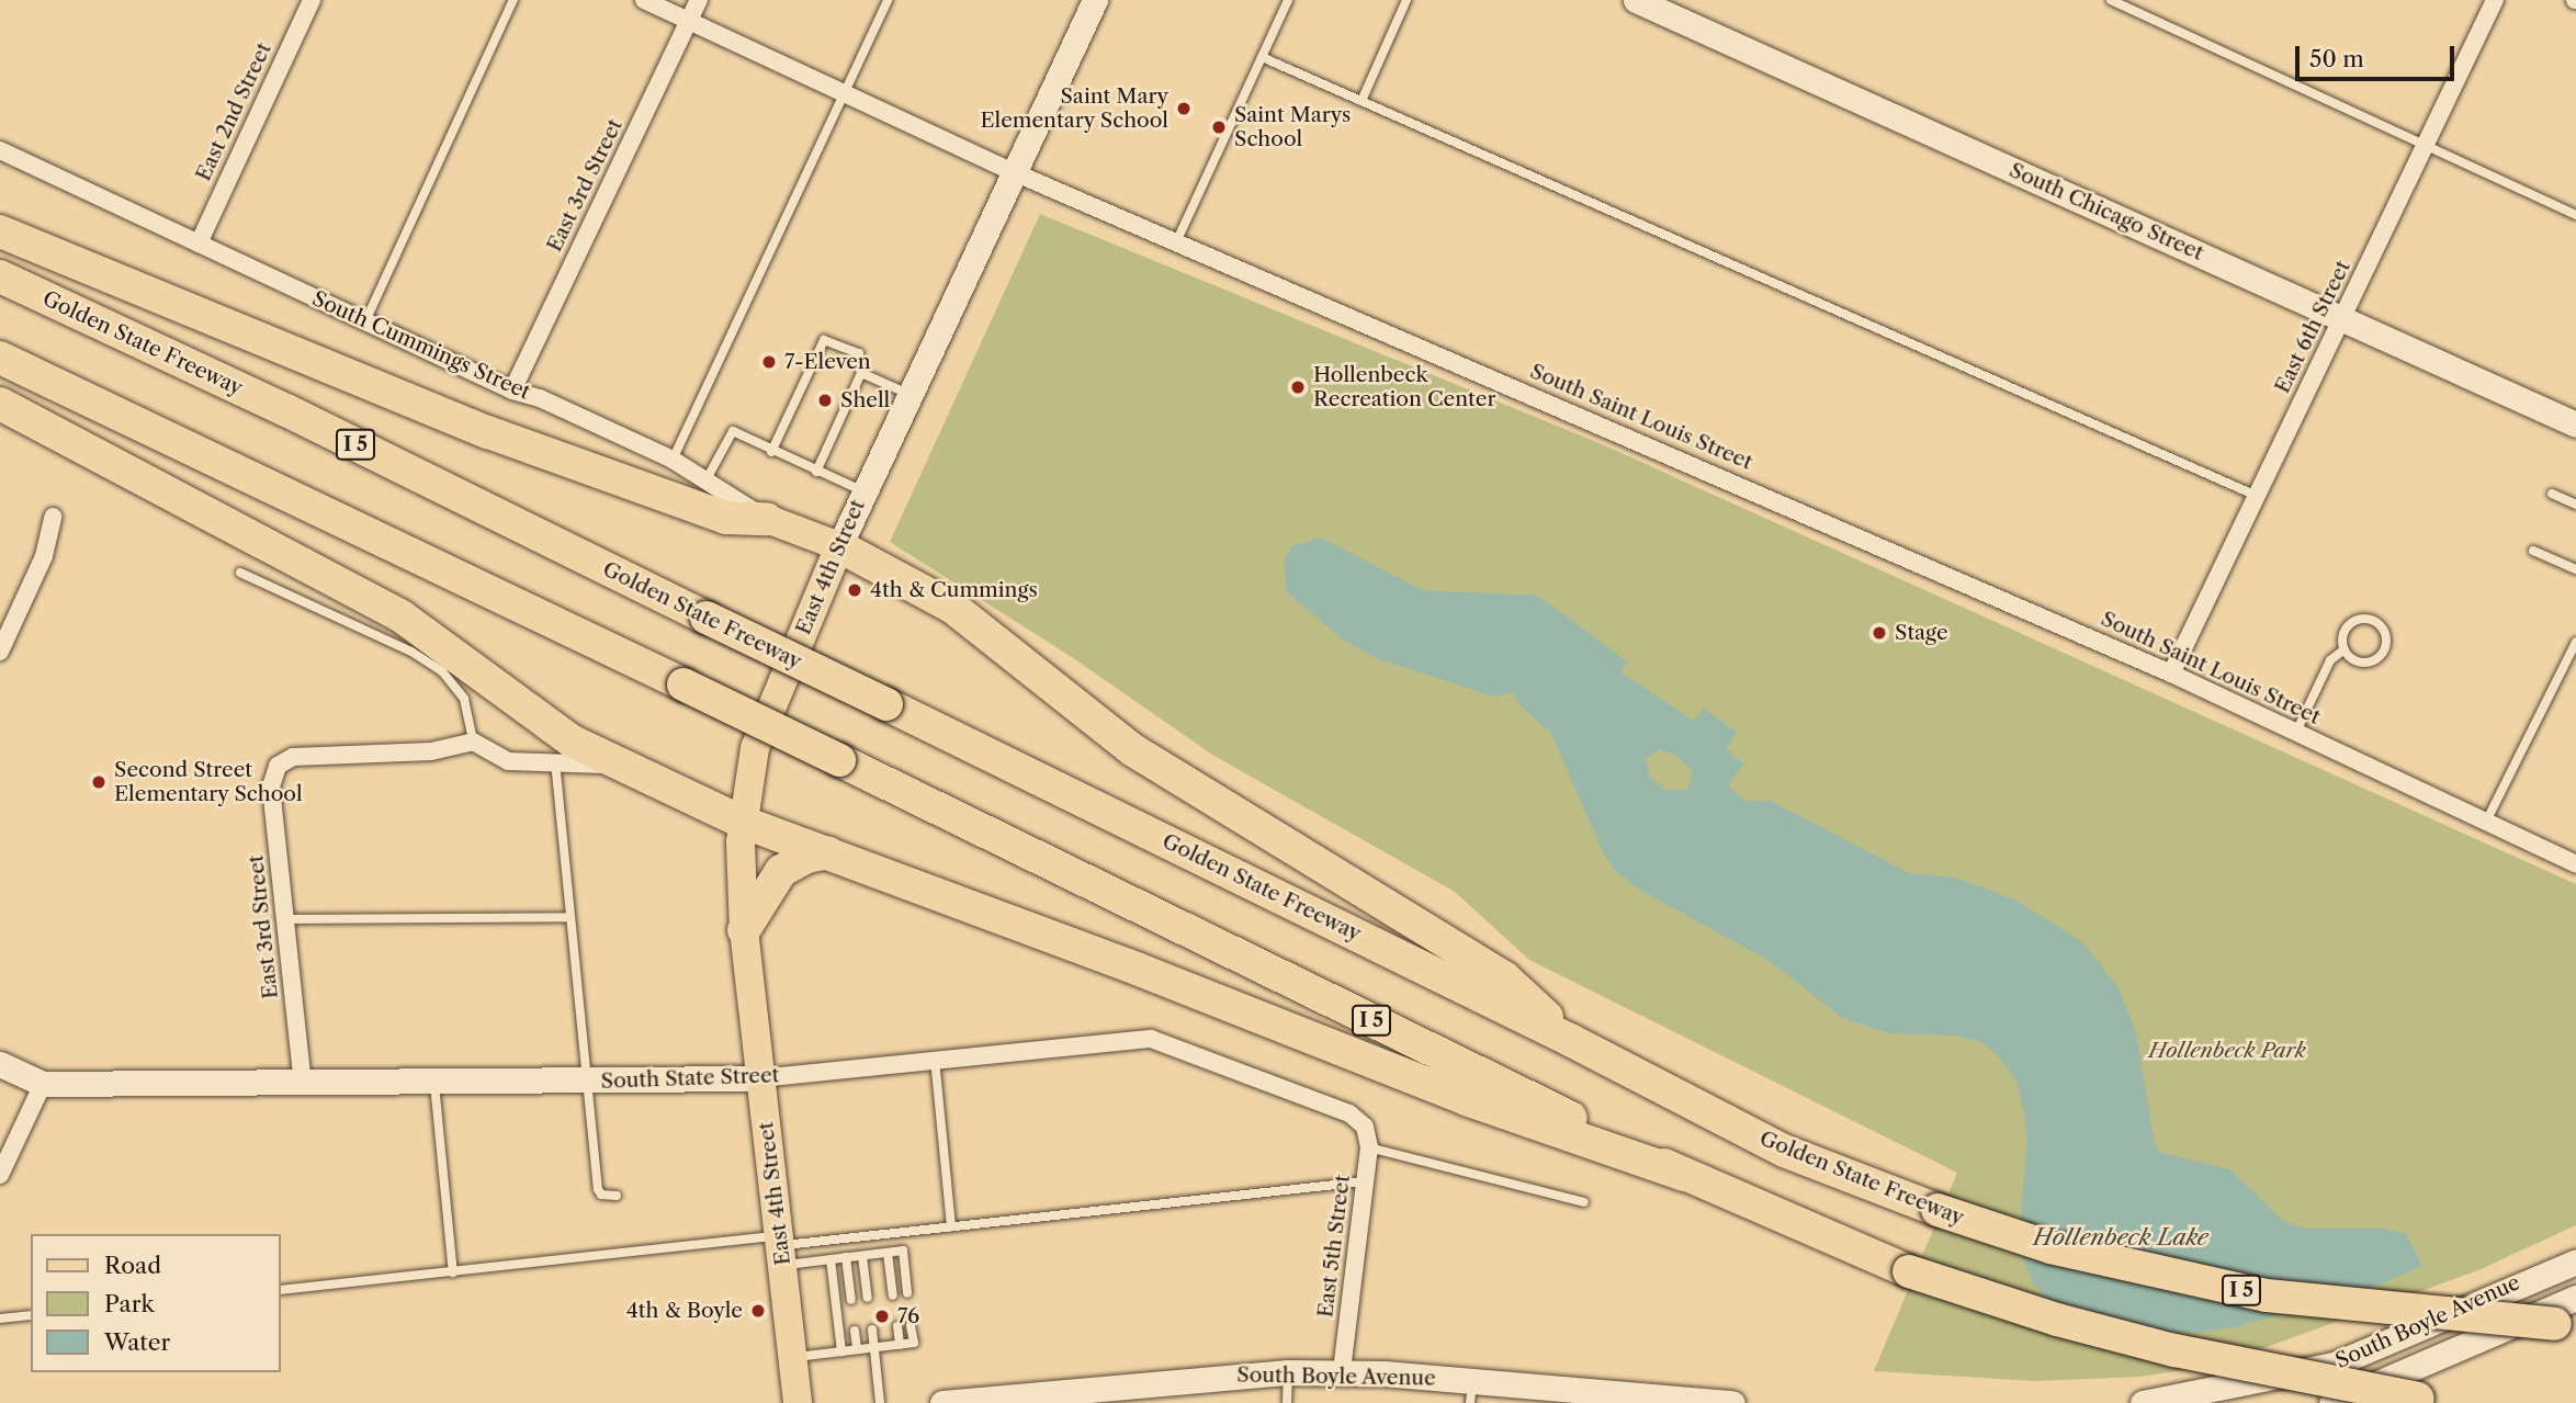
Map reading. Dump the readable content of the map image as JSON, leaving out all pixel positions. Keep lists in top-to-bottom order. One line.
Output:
{"streets":{"highway":["Golden State Freeway","I 5"],"main road":["South Chicago Street","South Cummings Street","East 4th Street","South State Street","South Boyle Avenue"],"street":["East 2nd Street","East 3rd Street","East 6th Street","South Saint Louis Street","East 5th Street"]},"crossings":[["East 2nd Street","South Cummings Street"],["East 3rd Street","South Cummings Street"],["East 3rd Street","South Saint Louis Street"],["East 3rd Street","South State Street"],["South Chicago Street","East 6th Street"],["East 6th Street","South Saint Louis Street"],["South Cummings Street","East 4th Street"],["South Saint Louis Street","East 4th Street"],["East 4th Street","South State Street"],["South State Street","East 5th Street"],["East 5th Street","South Boyle Avenue"]],"water":["Hollenbeck Lake"],"parks":["Hollenbeck Park"],"places":["Saint Mary Elementary School","Saint Marys School","7-Eleven","Hollenbeck Recreation Center","Shell","4th & Cummings","Stage","Second Street Elementary School","4th & Boyle","76"],"legend":["Road","Park","Water"],"scale_bar":"50 m"}
